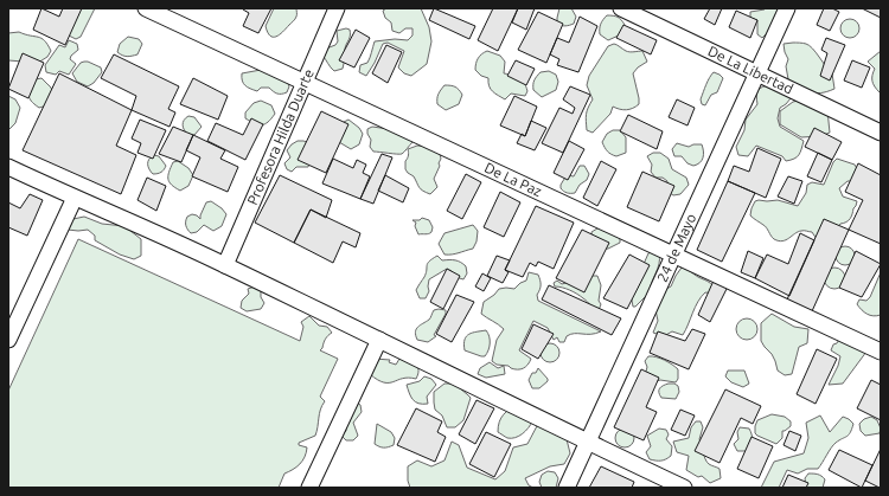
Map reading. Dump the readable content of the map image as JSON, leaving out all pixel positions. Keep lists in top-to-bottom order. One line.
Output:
{"streets":{"street":["De La Libertad","Profesora Hilda Duarte","De La Paz","24 de Mayo"]},"crossings":[["De La Libertad","24 de Mayo"],["Profesora Hilda Duarte","De La Paz"],["De La Paz","24 de Mayo"]]}
